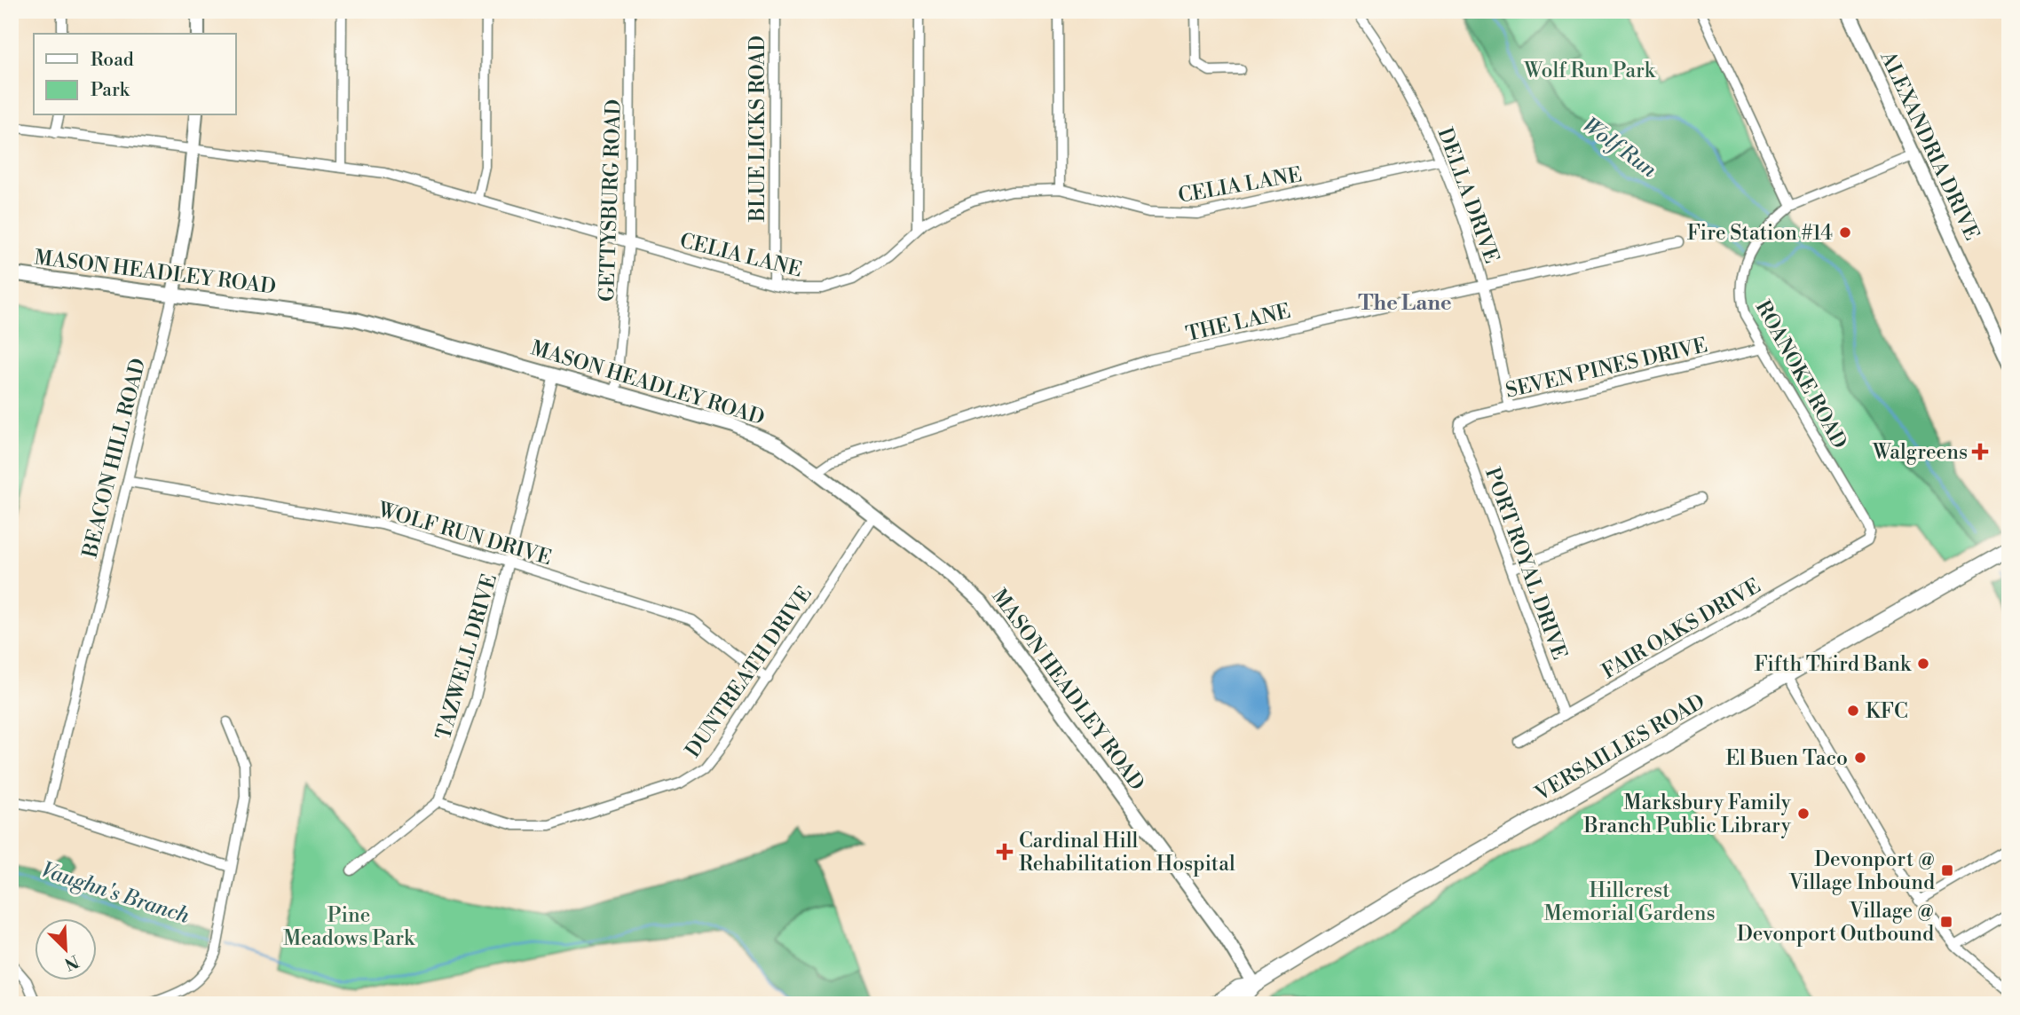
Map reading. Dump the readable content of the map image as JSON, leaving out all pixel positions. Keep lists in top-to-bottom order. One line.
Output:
{"streets":{"main road":["ALEXANDRIA DRIVE","MASON HEADLEY ROAD","BEACON HILL ROAD","VERSAILLES ROAD"],"street":["BLUE LICKS ROAD","CELIA LANE","DELLA DRIVE","GETTYSBURG ROAD","THE LANE","SEVEN PINES DRIVE","ROANOKE ROAD","WOLF RUN DRIVE","PORT ROYAL DRIVE","FAIR OAKS DRIVE","TAZWELL DRIVE","DUNTREATH DRIVE"]},"crossings":[["BLUE LICKS ROAD","CELIA LANE"],["ALEXANDRIA DRIVE","ROANOKE ROAD"],["CELIA LANE","DELLA DRIVE"],["CELIA LANE","GETTYSBURG ROAD"],["CELIA LANE","BEACON HILL ROAD"],["DELLA DRIVE","THE LANE"],["DELLA DRIVE","SEVEN PINES DRIVE"],["GETTYSBURG ROAD","MASON HEADLEY ROAD"],["MASON HEADLEY ROAD","THE LANE"],["MASON HEADLEY ROAD","BEACON HILL ROAD"],["MASON HEADLEY ROAD","TAZWELL DRIVE"],["MASON HEADLEY ROAD","DUNTREATH DRIVE"],["MASON HEADLEY ROAD","VERSAILLES ROAD"],["SEVEN PINES DRIVE","ROANOKE ROAD"],["SEVEN PINES DRIVE","PORT ROYAL DRIVE"],["ROANOKE ROAD","FAIR OAKS DRIVE"],["BEACON HILL ROAD","WOLF RUN DRIVE"],["WOLF RUN DRIVE","TAZWELL DRIVE"],["WOLF RUN DRIVE","DUNTREATH DRIVE"],["PORT ROYAL DRIVE","FAIR OAKS DRIVE"],["TAZWELL DRIVE","DUNTREATH DRIVE"]],"districts":["The Lane"],"water":["Wolf Run","Vaughn's Branch"],"parks":["Wolf Run Park","Hillcrest Memorial Gardens","Pine Meadows Park"],"places":{"other":["Fire Station #14","Fifth Third Bank","KFC","El Buen Taco","Marksbury Family Branch Public Library"],"health":["Walgreens","Cardinal Hill Rehabilitation Hospital"],"transit":["Devonport @ Village Inbound","Village @ Devonport Outbound"]},"legend":["Road","Park"],"north":"bottom right"}
